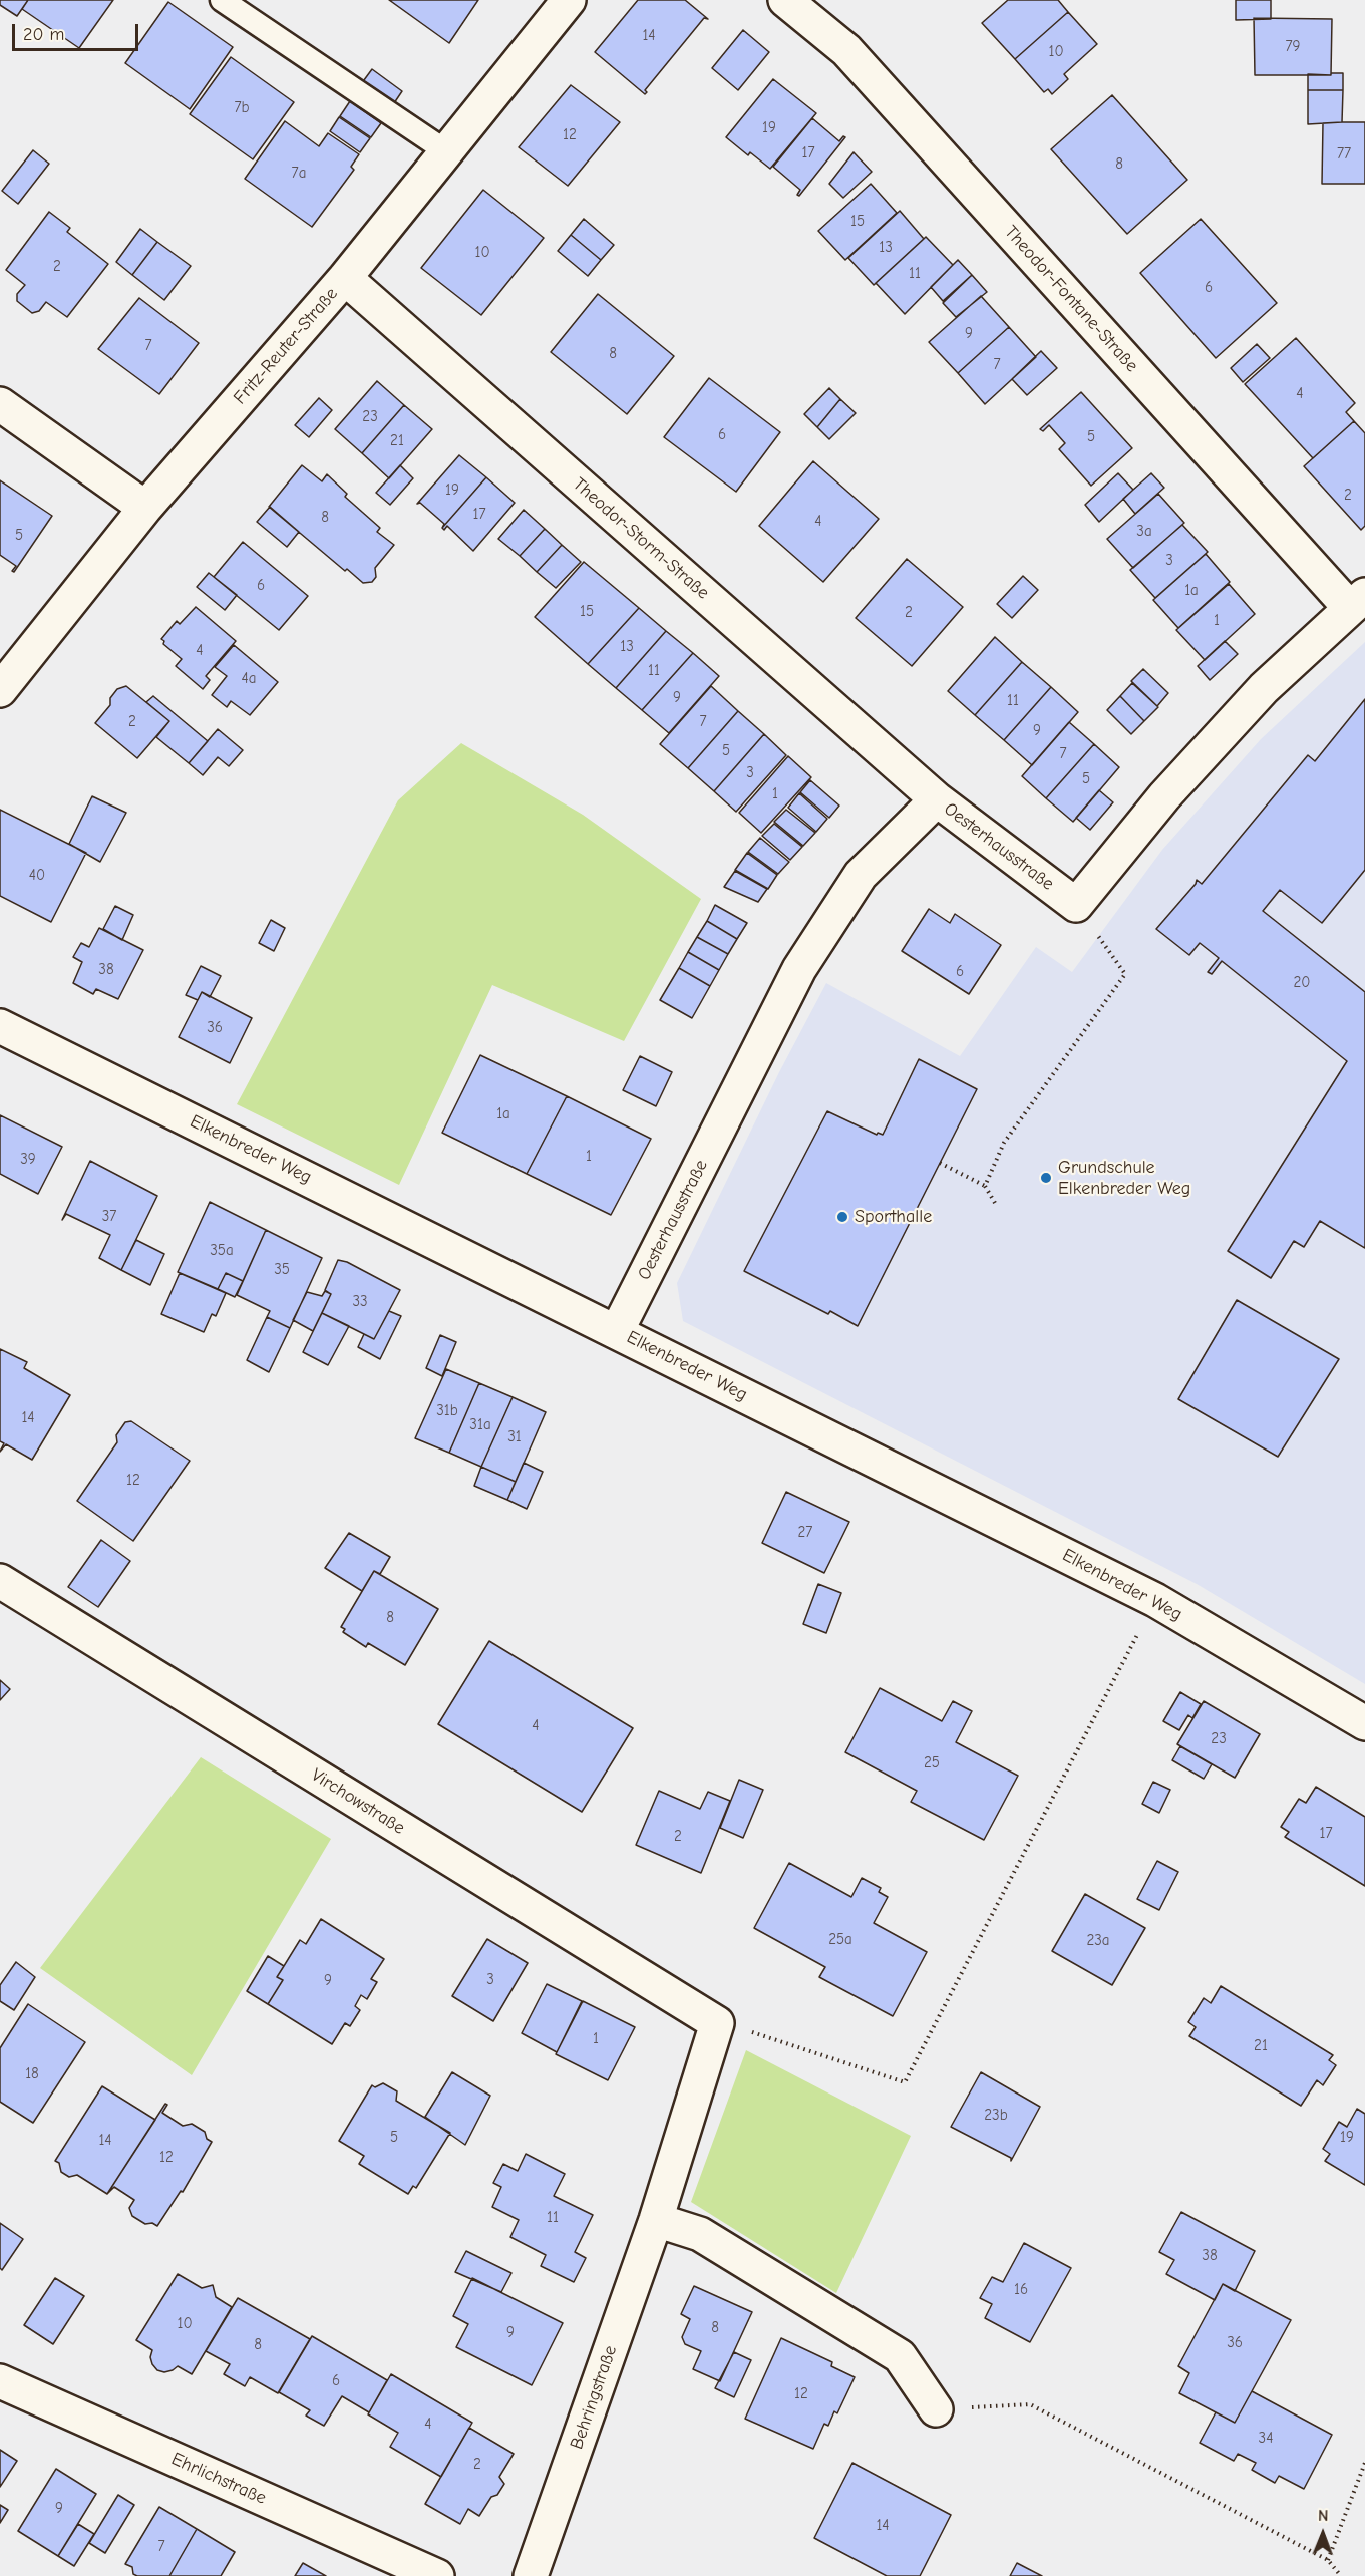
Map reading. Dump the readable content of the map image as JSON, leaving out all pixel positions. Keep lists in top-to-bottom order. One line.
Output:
{"streets":{"street":["Theodor-Fontane-Straße","Fritz-Reuter-Straße","Theodor-Storm-Straße","Oesterhausstraße","Elkenbreder Weg","Virchowstraße","Behringstraße","Ehrlichstraße"]},"crossings":[["Fritz-Reuter-Straße","Theodor-Storm-Straße"],["Theodor-Storm-Straße","Oesterhausstraße"],["Oesterhausstraße","Elkenbreder Weg"],["Virchowstraße","Behringstraße"]],"places":["Grundschule Elkenbreder Weg","Sporthalle"],"house_numbers":["14","79","10","7b","19","12","17","77","8","7a","15","13","10","2","11","6","9","7","8","7","4","23","6","5","21","19","2","17","8","4","3a","5","3","6","1a","15","2","1","13","4","11","4a","9","11","2","7","9","5","7","3","5","1","40","38","6","20","36","1a","1","39","37","35a","35","33","31b","14","31a","31","12","27","8","4","23","25","17","2","25a","23a","3","9","1","21","18","23b","5","19","14","12","11","38","16","10","8","9","36","8","6","12","4","34","2","9","14","7"],"scale_bar":"20 m","north":"top"}
